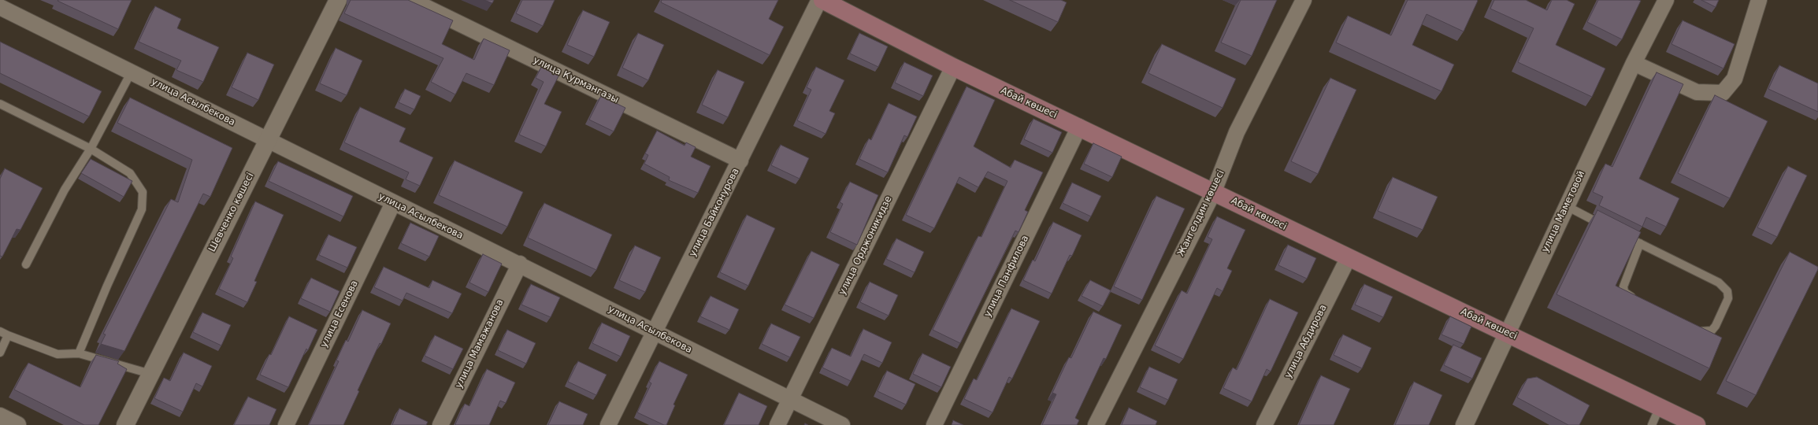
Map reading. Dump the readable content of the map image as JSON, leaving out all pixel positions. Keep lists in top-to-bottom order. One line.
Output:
{"streets":{"main road":["Абай көшесі"],"street":["улица Курмангазы","улица Асылбекова","улица Маметовой","Шевченко көшесі","улица Байконурова","Жангелдин көшесі","улица Орджоникидзе","улица Панфилова","улица Есенова","улица Абдирова","улица Мамажанова"]},"crossings":[["улица Курмангазы","улица Байконурова"],["улица Асылбекова","Шевченко көшесі"],["улица Асылбекова","улица Байконурова"],["улица Асылбекова","улица Орджоникидзе"],["улица Асылбекова","улица Есенова"],["улица Асылбекова","улица Мамажанова"],["Абай көшесі","улица Маметовой"],["Абай көшесі","Жангелдин көшесі"],["Абай көшесі","улица Орджоникидзе"],["Абай көшесі","улица Панфилова"],["Абай көшесі","улица Абдирова"]]}
